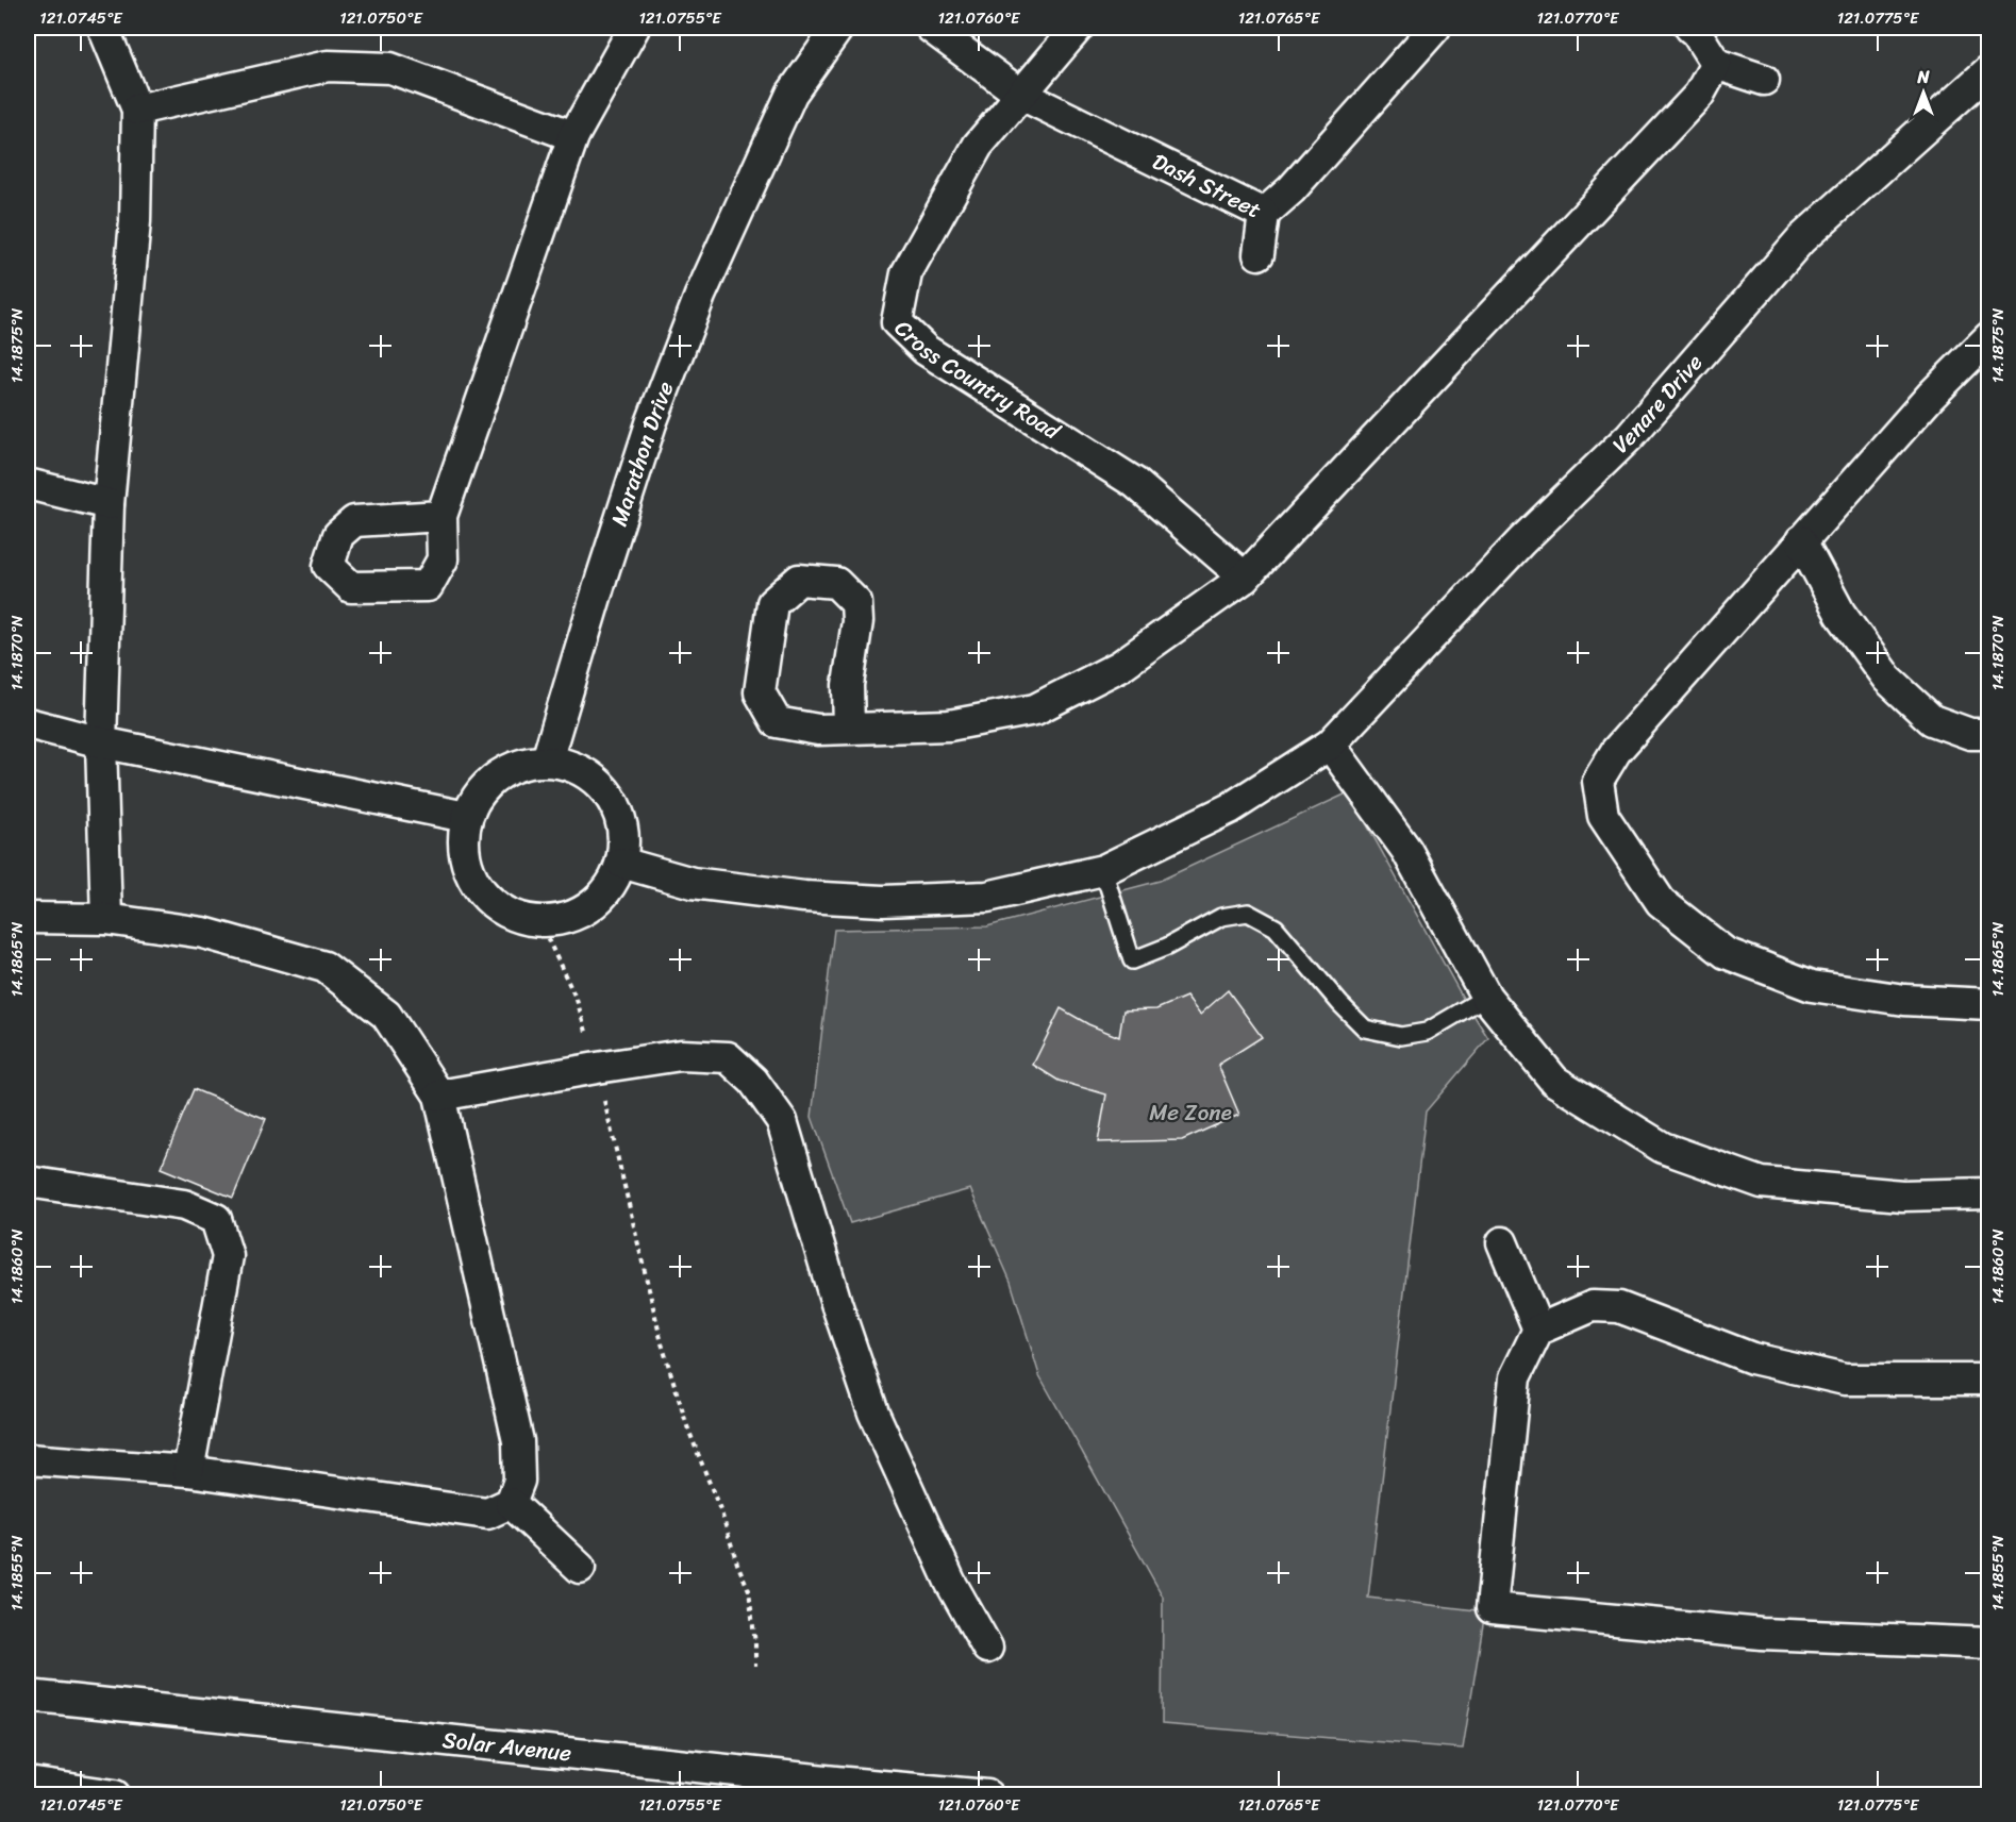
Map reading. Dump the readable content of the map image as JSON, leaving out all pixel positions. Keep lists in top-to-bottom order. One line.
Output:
{"streets":{"street":["Dash Street","Cross Country Road","Venare Drive","Marathon Drive","Solar Avenue"]},"crossings":[["Dash Street","Cross Country Road"],["Venare Drive","Marathon Drive"]],"parks":["Me Zone"],"north":"top","coordinates":["121.0745°E","121.0750°E","121.0755°E","121.0760°E","121.0765°E","121.0770°E","121.0775°E","14.1875°N","14.1870°N","14.1865°N","14.1860°N","14.1855°N"]}
